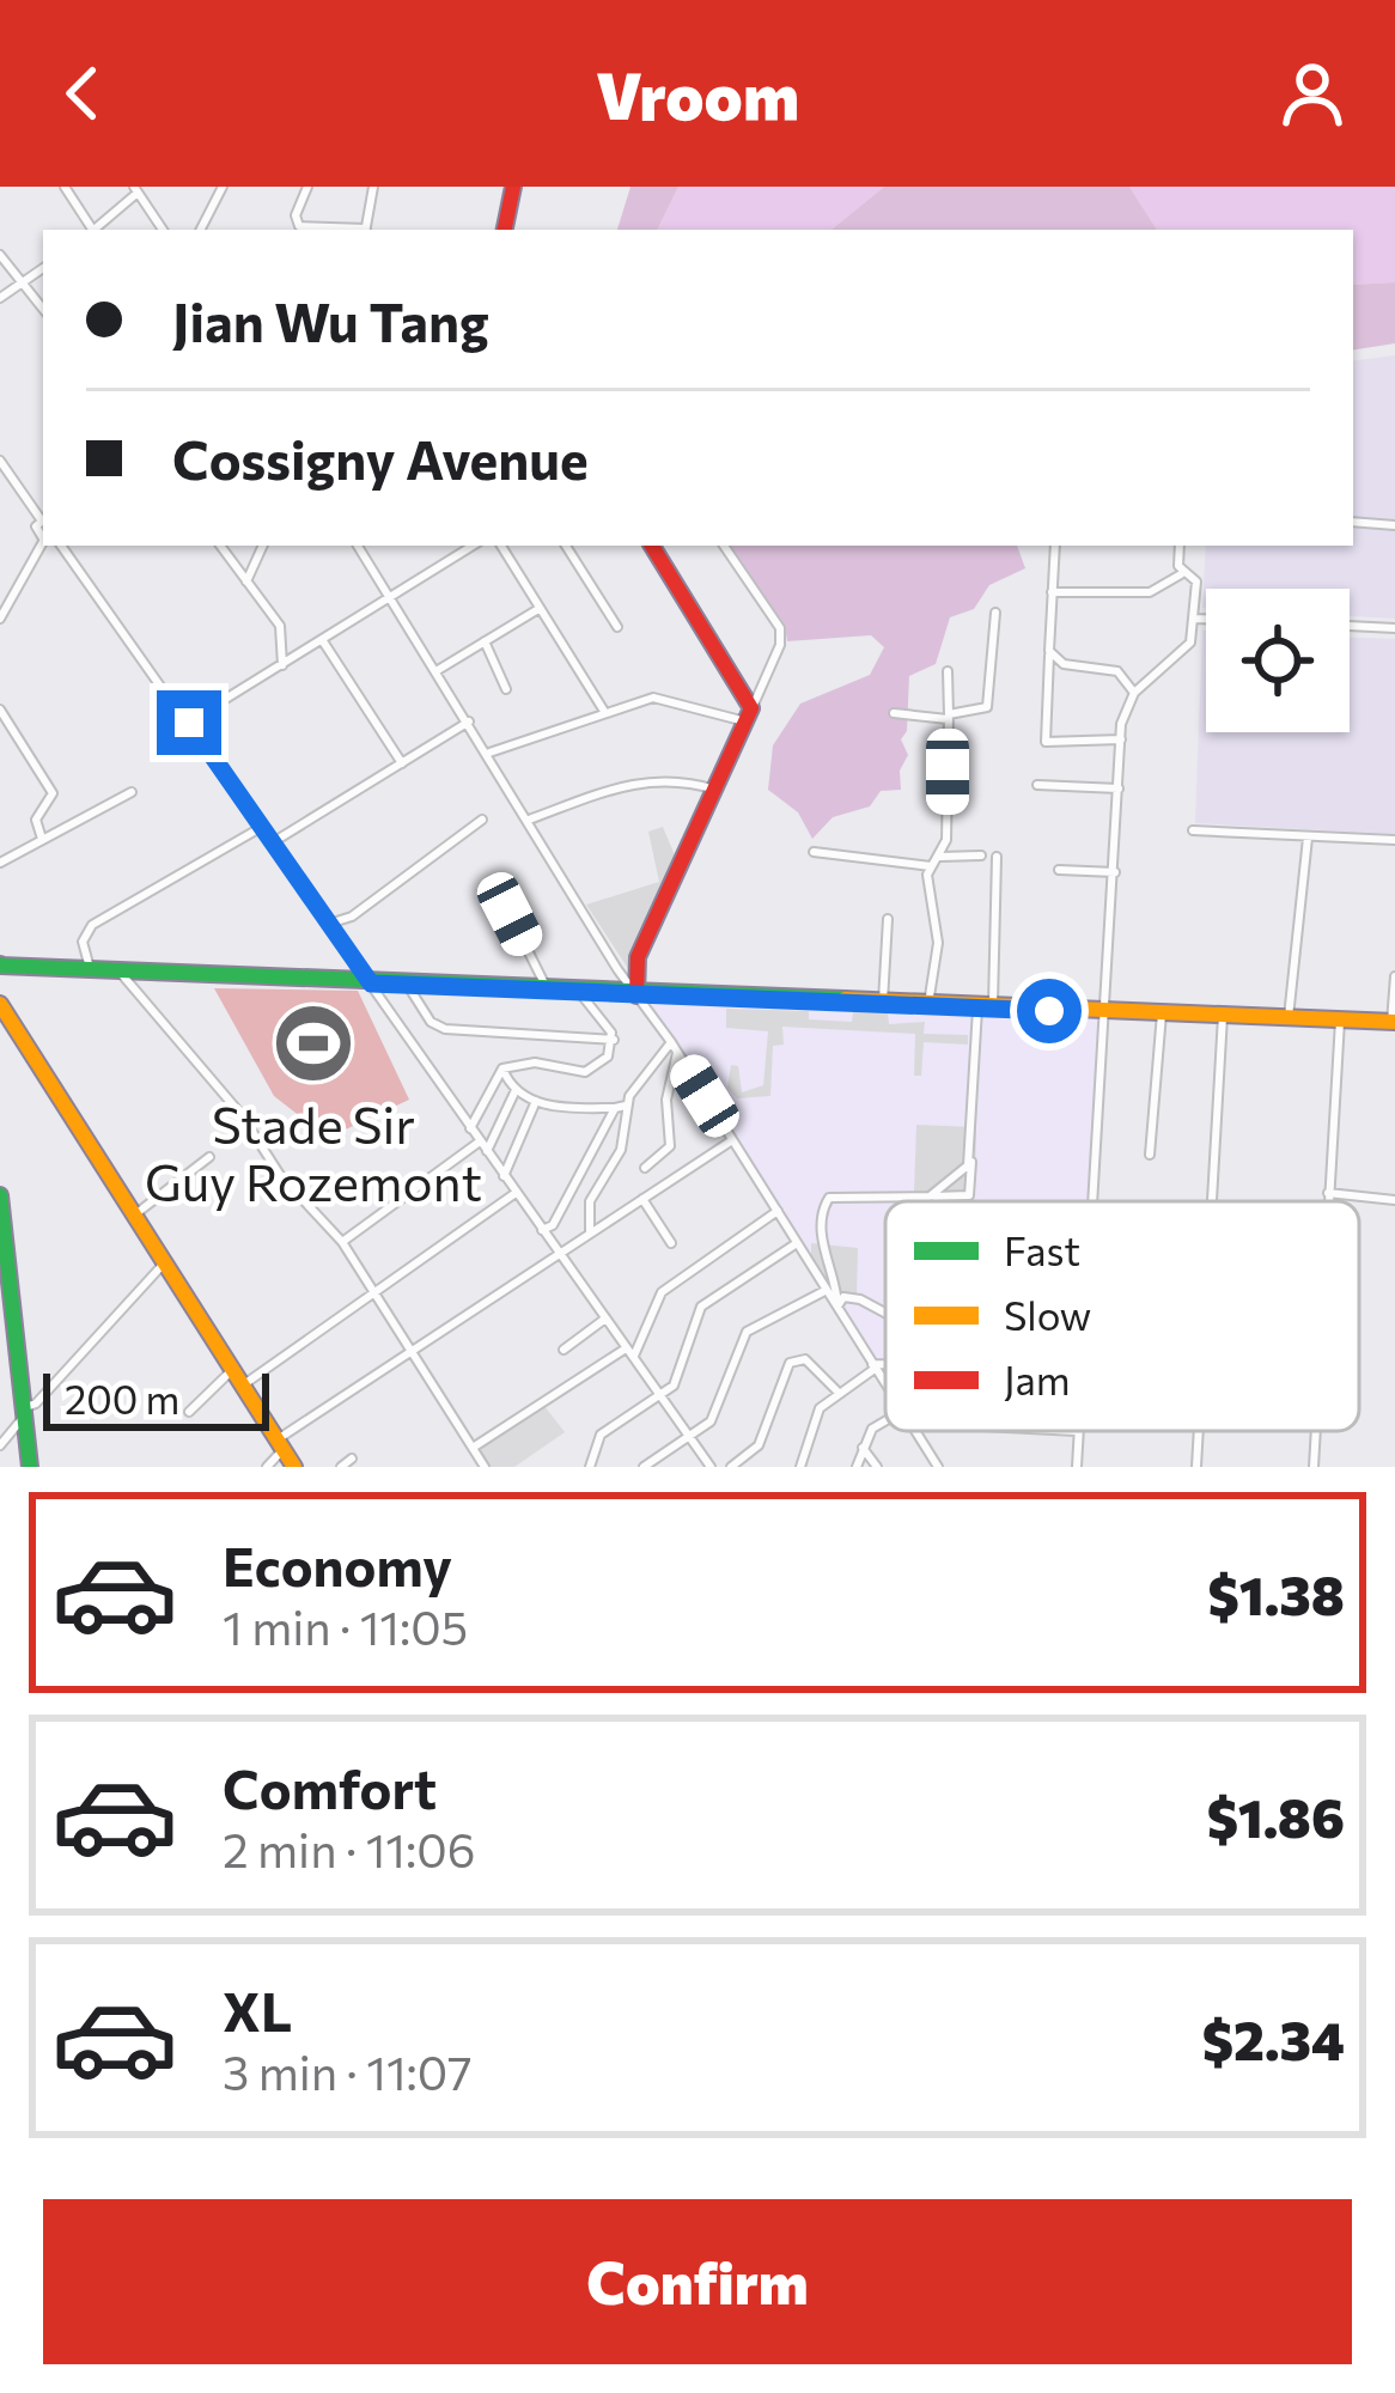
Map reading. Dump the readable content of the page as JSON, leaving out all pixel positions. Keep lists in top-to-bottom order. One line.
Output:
{"places":{"sports":["Stade Sir Guy Rozemont"]},"legend":["Fast","Slow","Jam"],"scale_bar":"200 m","page":{"header":"Vroom","banner":["Jian Wu Tang","Cossigny Avenue"],"scale":"200 m","list":[{"name":"Economy","note":"1 min · 11:05","value":"$1.38"},{"name":"Comfort","note":"2 min · 11:06","value":"$1.86"},{"name":"XL","note":"3 min · 11:07","value":"$2.34"}],"buttons":"Confirm"}}
